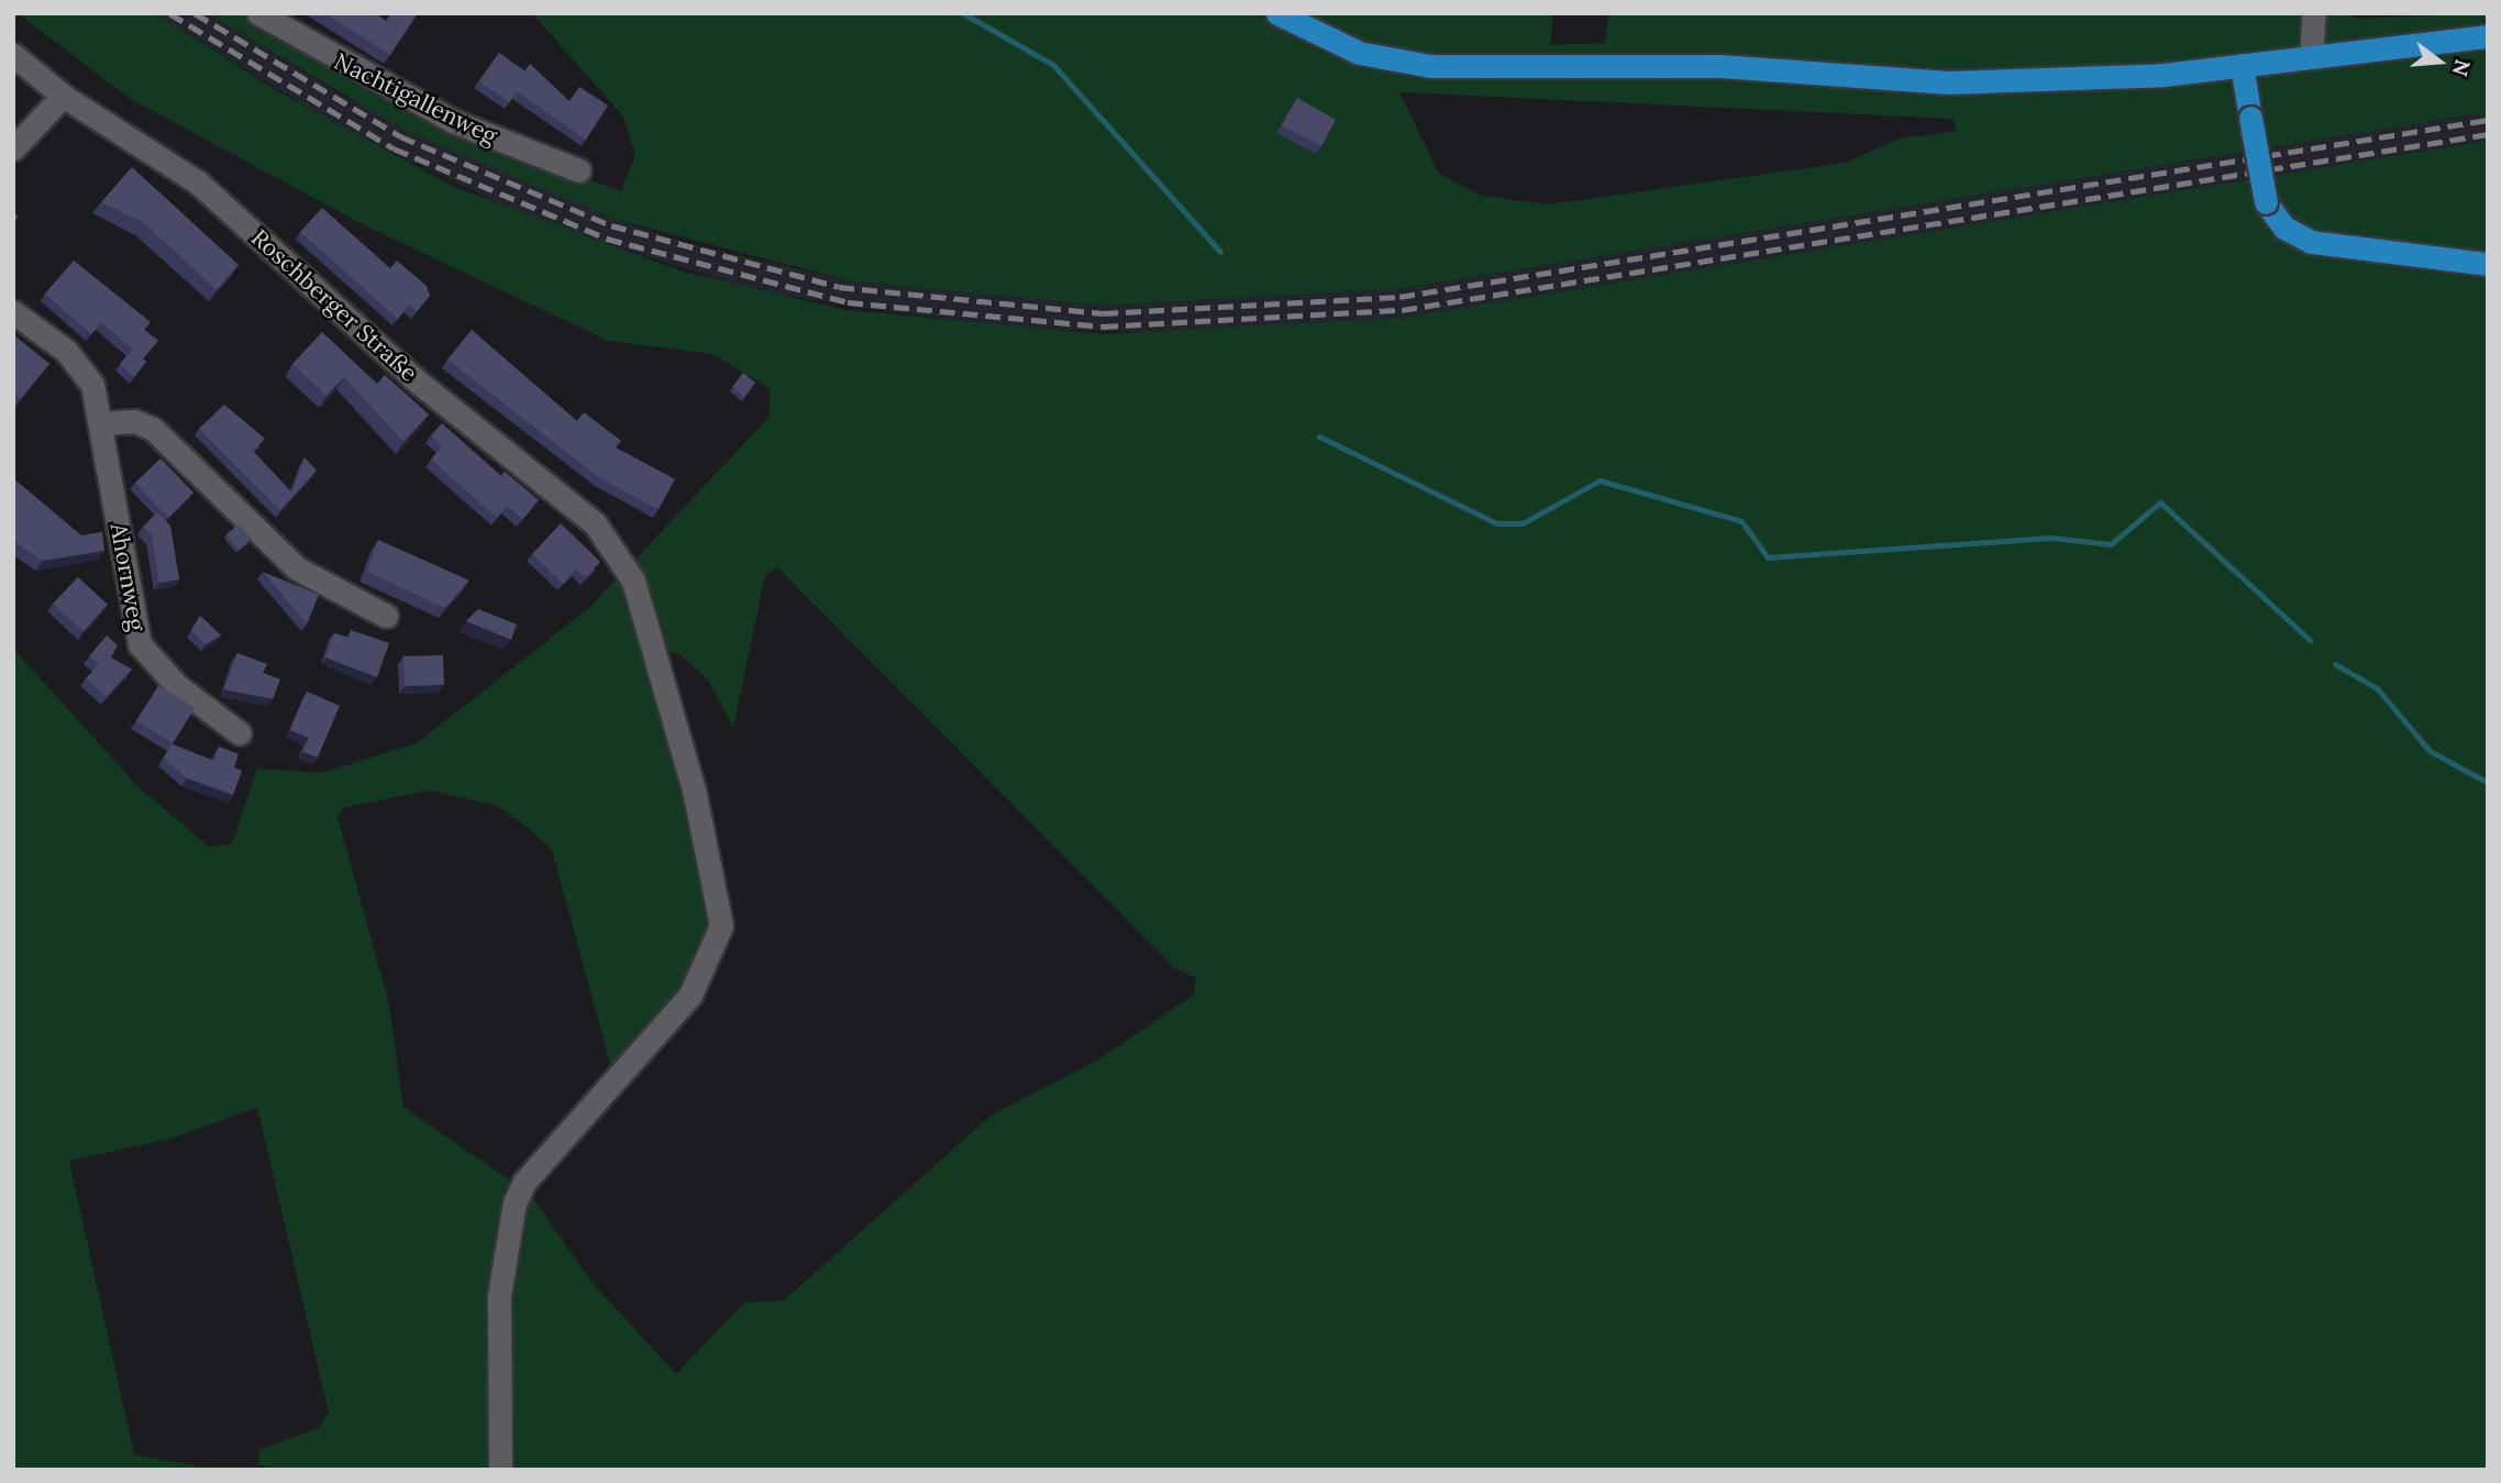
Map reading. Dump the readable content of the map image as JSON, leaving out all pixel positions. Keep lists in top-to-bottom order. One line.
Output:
{"streets":{"street":["Nachtigallenweg","Roschberger Straße","Ahornweg"]},"north":"right"}
